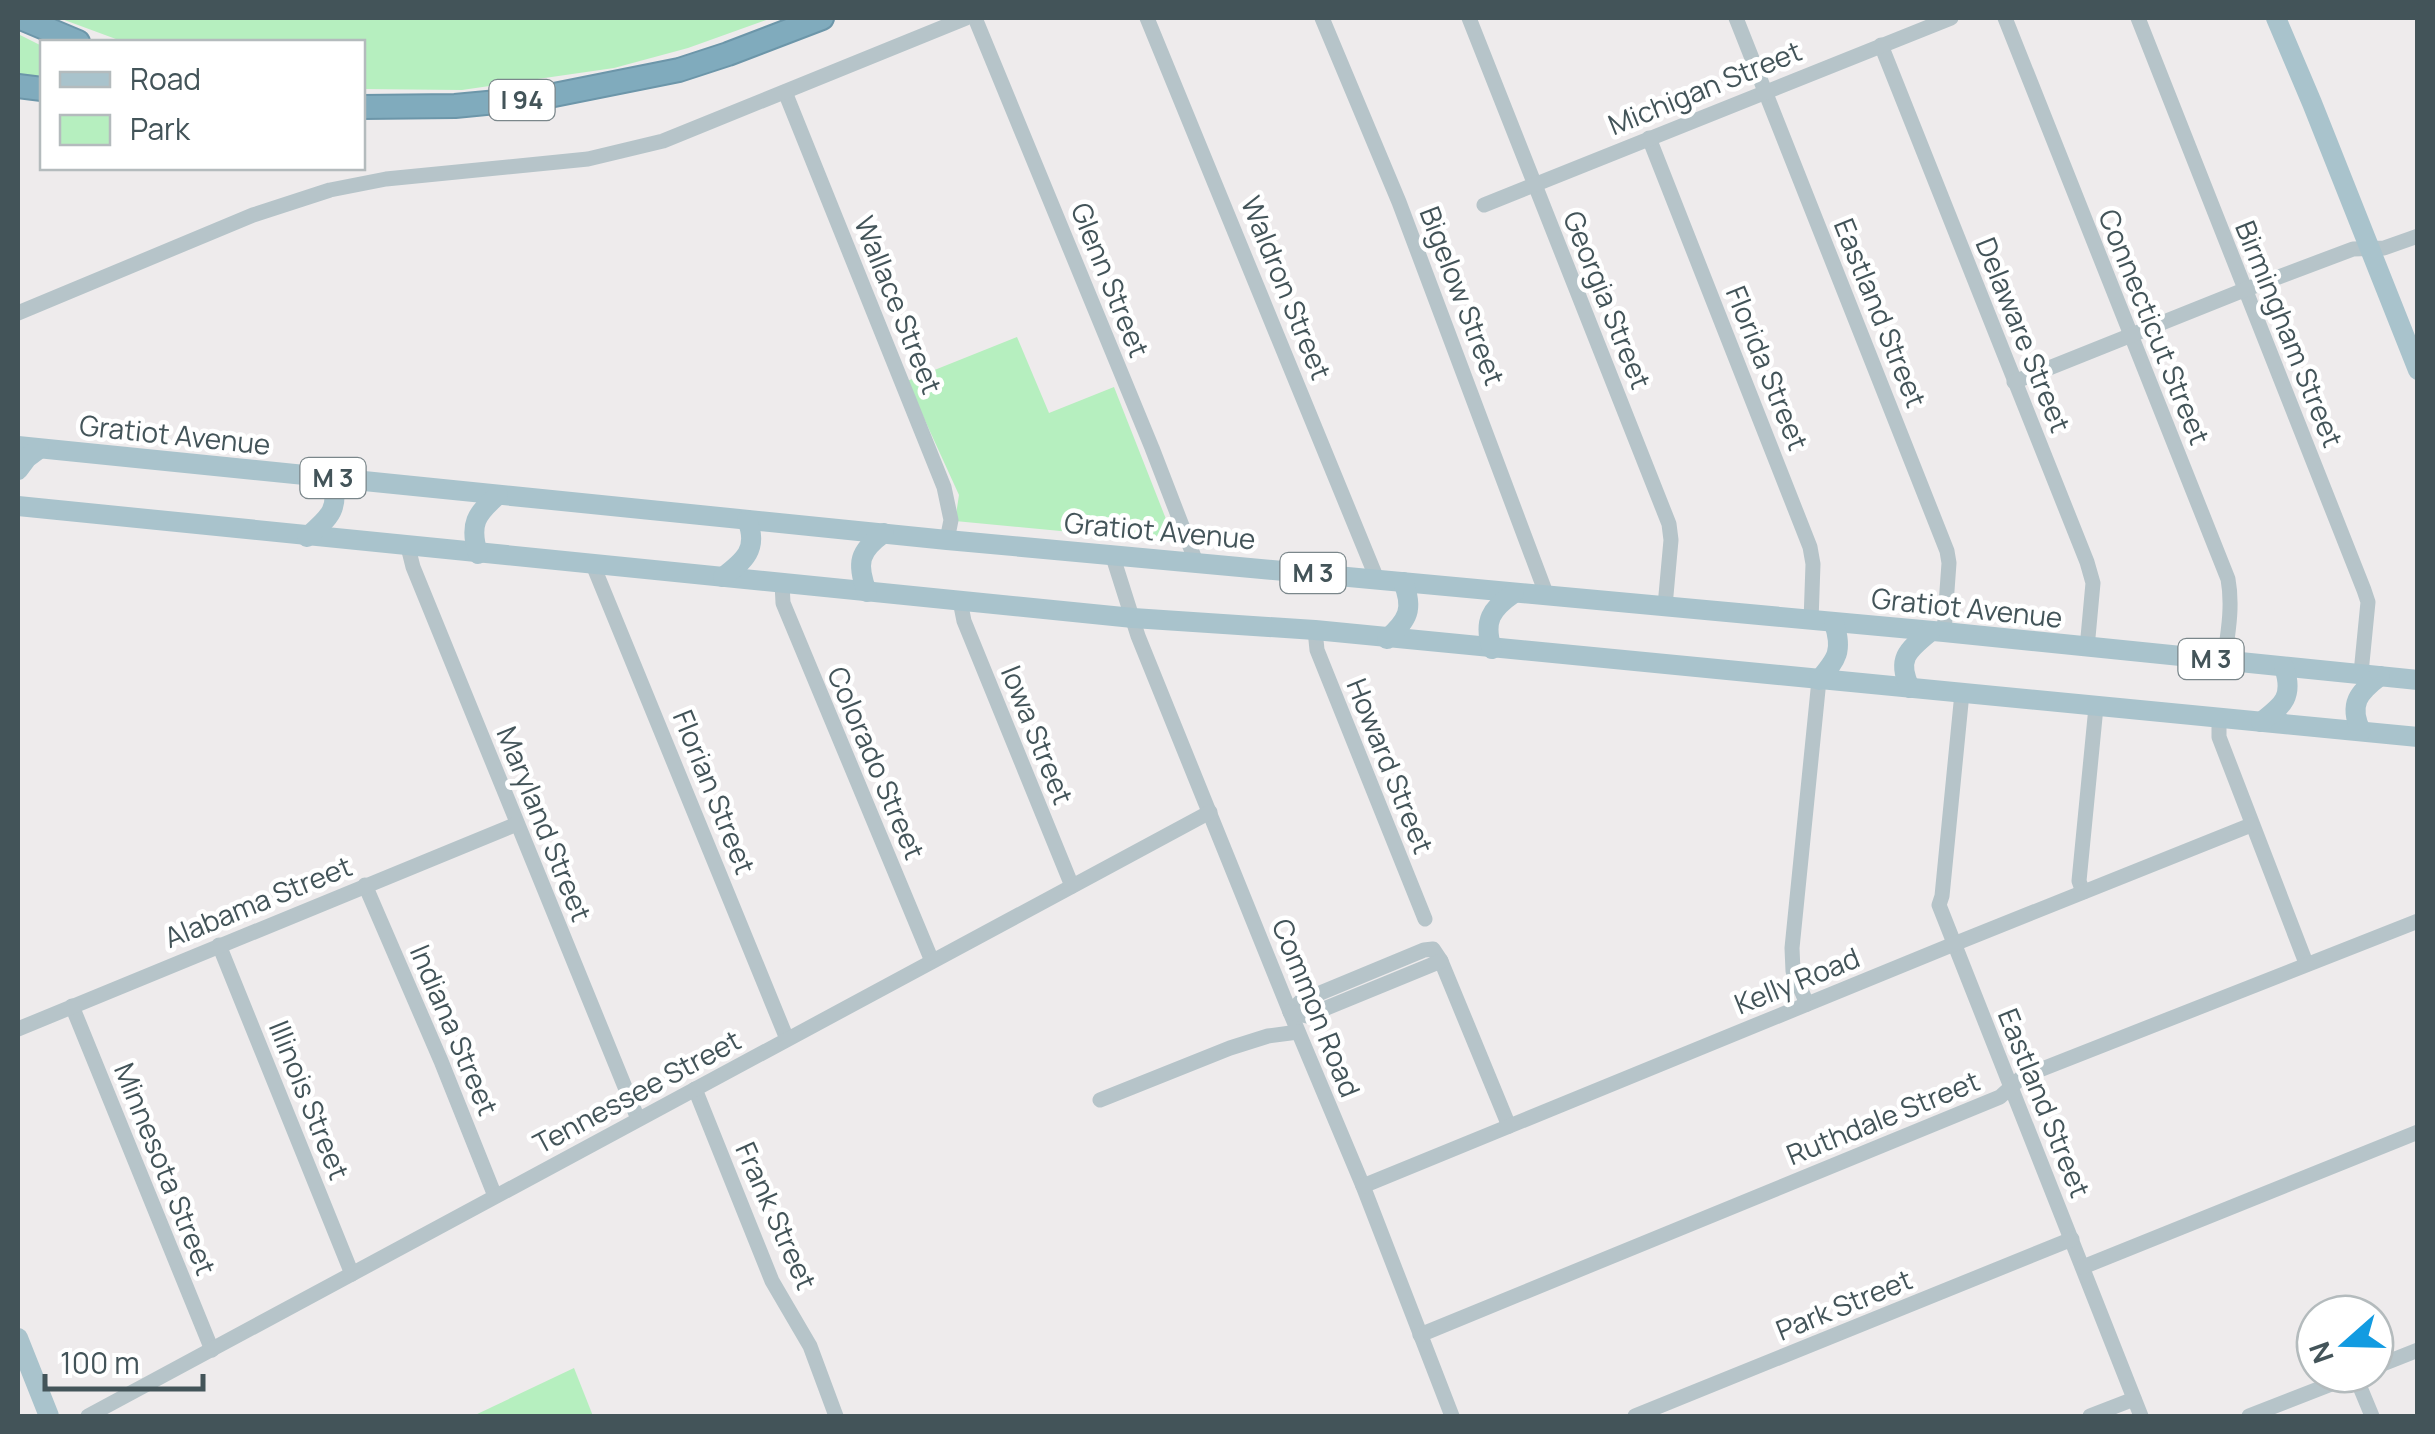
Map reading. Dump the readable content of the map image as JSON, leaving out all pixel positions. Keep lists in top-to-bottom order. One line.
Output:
{"streets":{"highway":["I 94"],"main road":["Gratiot Avenue","M 3"],"street":["Michigan Street","Glenn Street","Waldron Street","Bigelow Street","Georgia Street","Wallace Street","Eastland Street","Connecticut Street","Birmingham Street","Delaware Street","Florida Street","Iowa Street","Colorado Street","Howard Street","Florian Street","Maryland Street","Alabama Street","Kelly Road","Common Road","Indiana Street","Tennessee Street","Illinois Street","Ruthdale Street","Minnesota Street","Frank Street","Park Street"]},"crossings":[["Michigan Street","Georgia Street"],["Michigan Street","Eastland Street"],["Michigan Street","Delaware Street"],["Michigan Street","Florida Street"],["Glenn Street","Gratiot Avenue"],["Waldron Street","Gratiot Avenue"],["Bigelow Street","Gratiot Avenue"],["Georgia Street","Gratiot Avenue"],["Wallace Street","Gratiot Avenue"],["Eastland Street","Gratiot Avenue"],["Eastland Street","M 3"],["Eastland Street","Kelly Road"],["Eastland Street","Ruthdale Street"],["Eastland Street","Park Street"],["Connecticut Street","Gratiot Avenue"],["Birmingham Street","Gratiot Avenue"],["Delaware Street","Gratiot Avenue"],["Florida Street","Gratiot Avenue"],["Gratiot Avenue","Common Road"],["M 3","Iowa Street"],["M 3","Colorado Street"],["M 3","Howard Street"],["M 3","Florian Street"],["M 3","Maryland Street"],["M 3","Common Road"],["Iowa Street","Tennessee Street"],["Colorado Street","Tennessee Street"],["Florian Street","Tennessee Street"],["Maryland Street","Alabama Street"],["Maryland Street","Tennessee Street"],["Alabama Street","Indiana Street"],["Alabama Street","Illinois Street"],["Alabama Street","Minnesota Street"],["Kelly Road","Common Road"],["Common Road","Tennessee Street"],["Common Road","Ruthdale Street"],["Indiana Street","Tennessee Street"],["Tennessee Street","Illinois Street"],["Tennessee Street","Minnesota Street"],["Tennessee Street","Frank Street"]],"legend":["Road","Park"],"scale_bar":"100 m","north":"left"}
